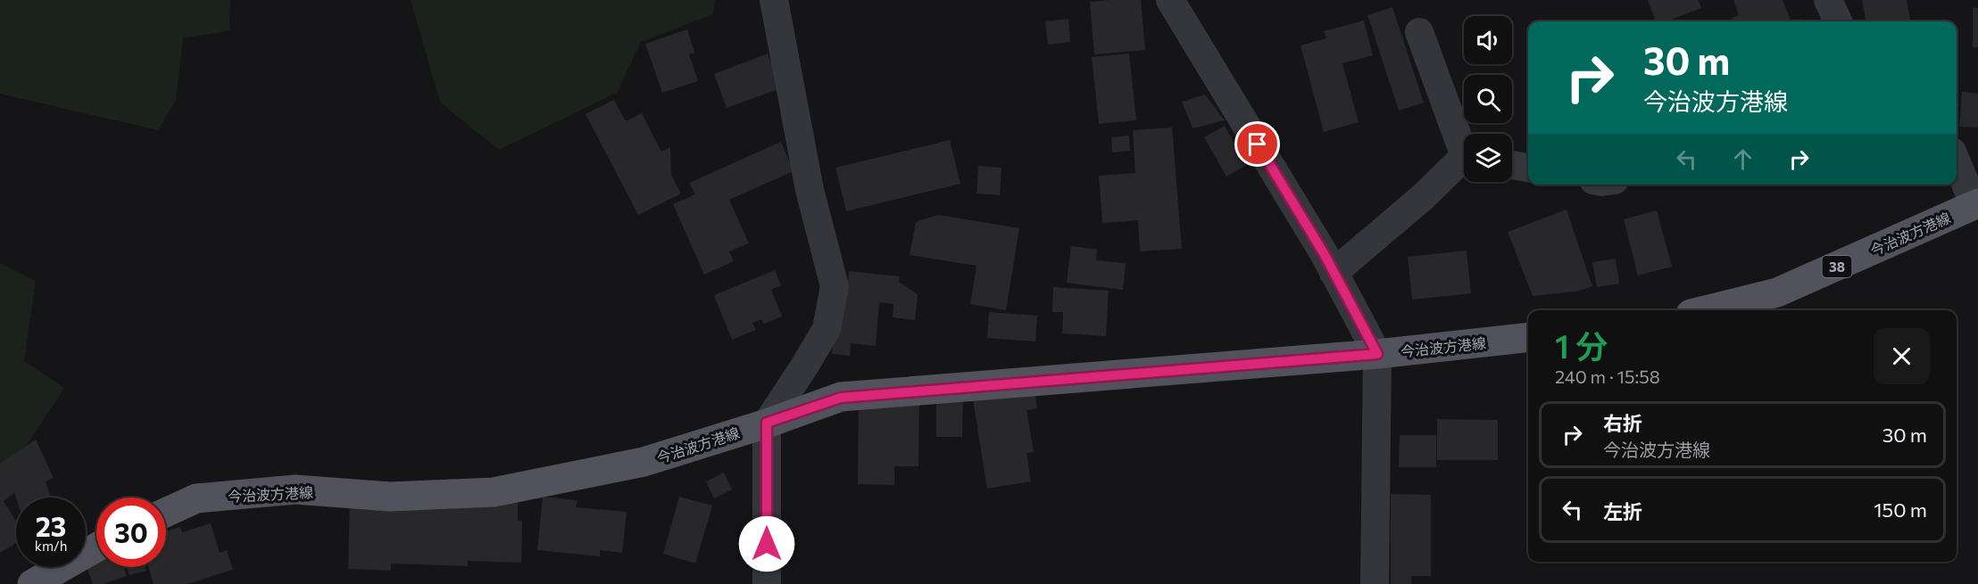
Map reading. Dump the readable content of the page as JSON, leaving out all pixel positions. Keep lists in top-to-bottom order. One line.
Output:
{"streets":{"main road":["今治波方港線","38"]},"page":{"turn":["30 m","今治波方港線"],"heading":["1 分","240 m · 15:58"],"list":[{"name":"右折","note":"今治波方港線","value":"30 m"},{"name":"左折","value":"150 m"}],"speed":"23 km/h","limit":"30"}}
